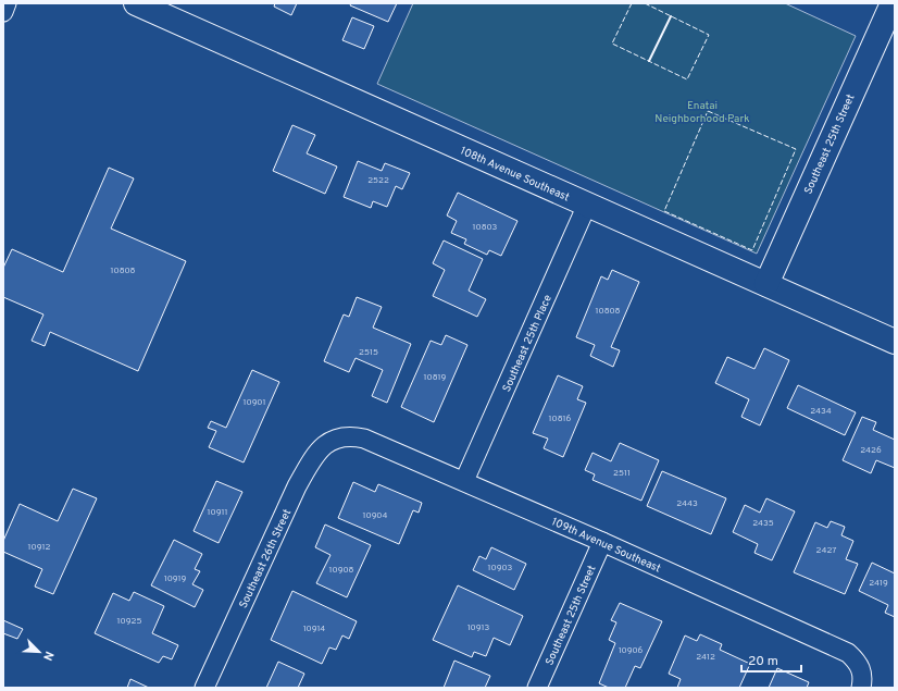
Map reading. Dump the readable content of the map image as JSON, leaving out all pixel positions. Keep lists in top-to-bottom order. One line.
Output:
{"streets":{"street":["Southeast 25th Street","108th Avenue Southeast","Southeast 25th Place","109th Avenue Southeast","Southeast 26th Street"]},"crossings":[["Southeast 25th Street","108th Avenue Southeast"],["Southeast 25th Street","109th Avenue Southeast"],["108th Avenue Southeast","Southeast 25th Place"],["Southeast 25th Place","109th Avenue Southeast"],["109th Avenue Southeast","Southeast 26th Street"]],"parks":["Enatai Neighborhood Park"],"house_numbers":["2522","10803","10808","10808","2515","10819","10901","2434","10816","2426","2511","2443","10911","10904","2435","10912","2427","10903","10908","10919","2419","10925","10913","10914","10906","2412"],"scale_bar":"20 m","north":"bottom right"}
